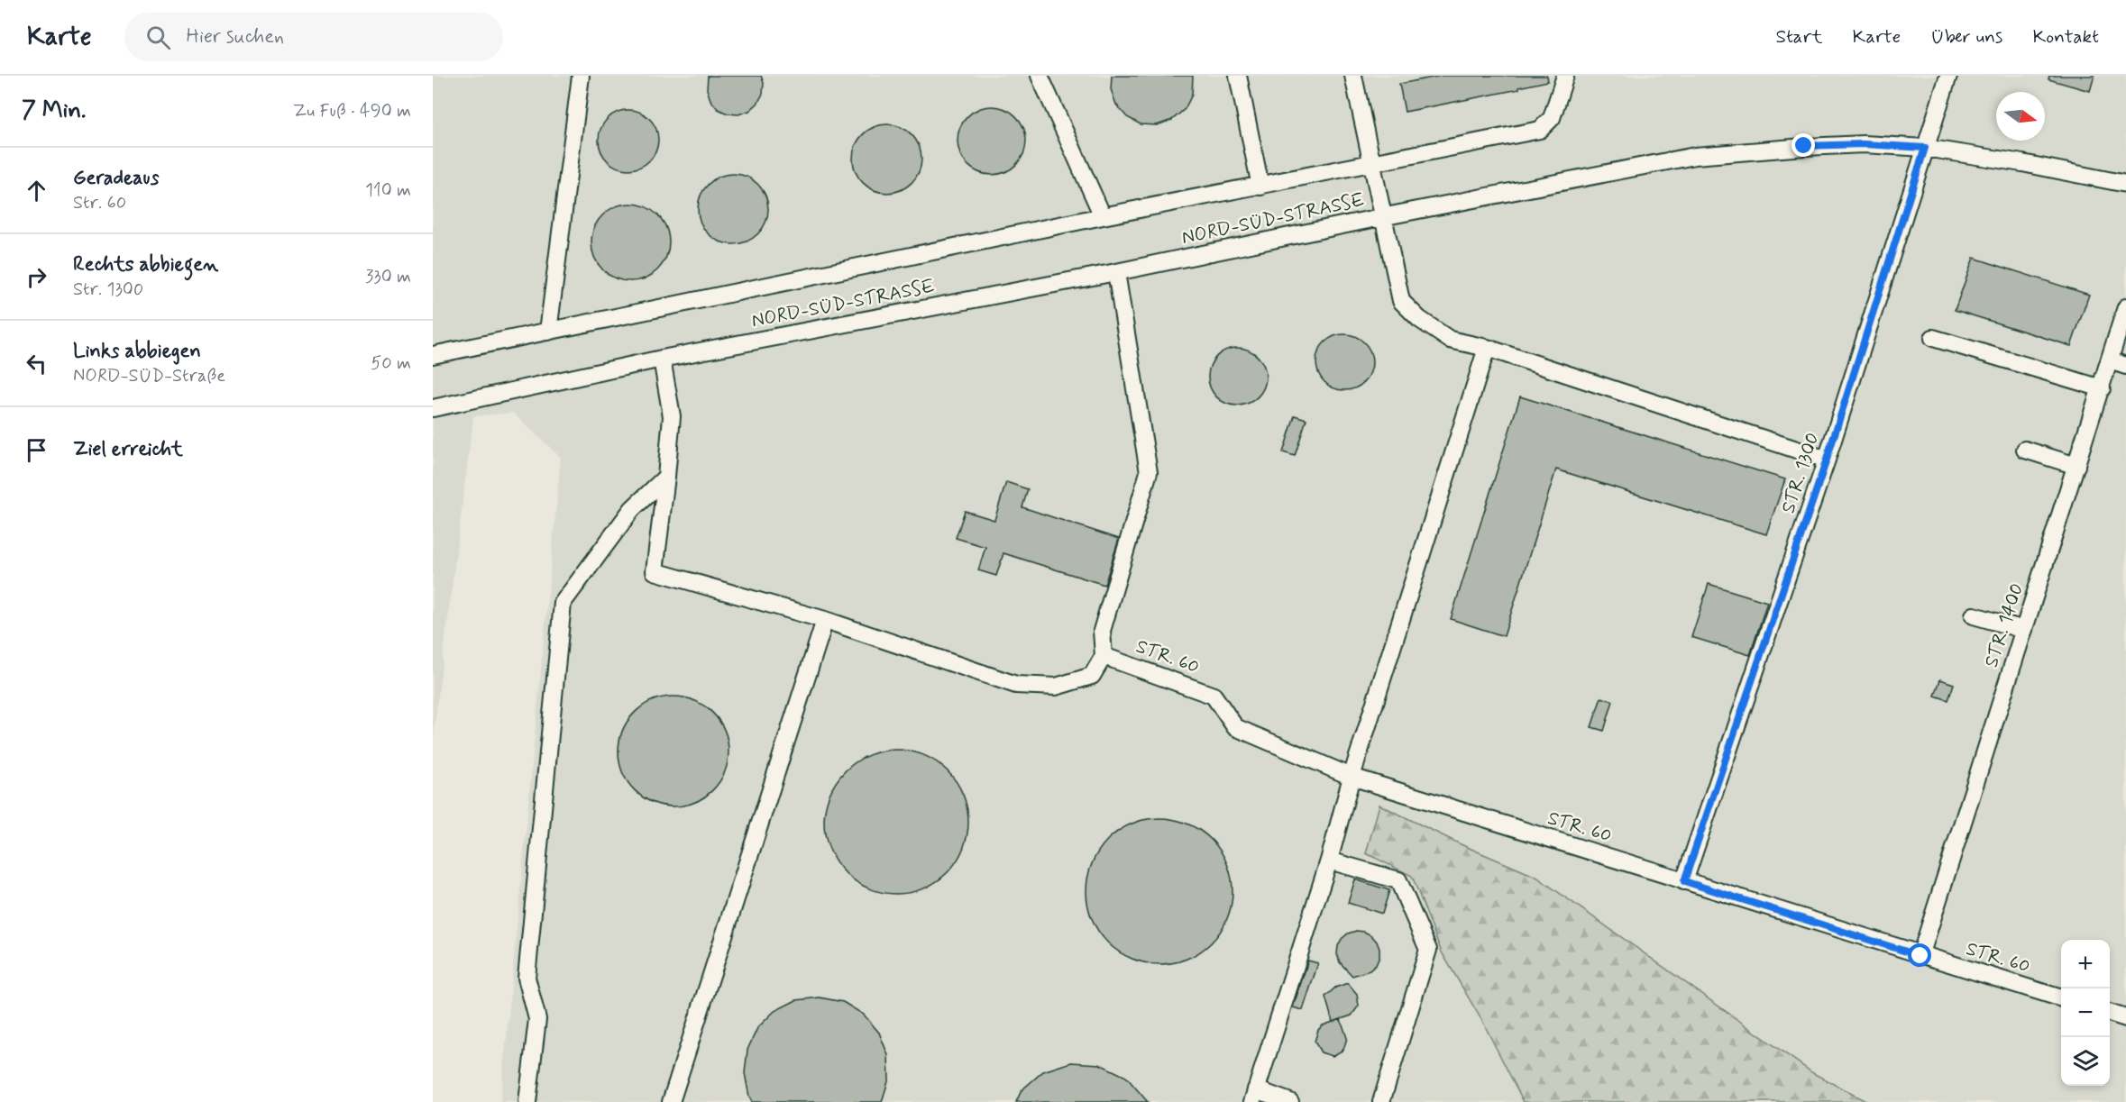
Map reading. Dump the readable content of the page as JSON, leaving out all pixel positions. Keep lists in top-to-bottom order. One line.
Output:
{"streets":{"lane":["NORD-SÜD-STRASSE","STR. 1300","STR. 1400","STR. 60"]},"crossings":[["NORD-SÜD-STRASSE","STR. 1300"],["STR. 1300","STR. 60"],["STR. 1400","STR. 60"]],"north":"right","page":{"header":"Karte","search":"Hier suchen","nav":["Start","Karte","Über uns","Kontakt"],"heading":["7 Min.","Zu Fuß · 490 m"],"list":[["Geradeaus","Str. 60","110 m"],["Rechts abbiegen","Str. 1300","330 m"],["Links abbiegen","NORD-SÜD-Straße","50 m"],"Ziel erreicht"],"map_buttons":["+","−"]}}
